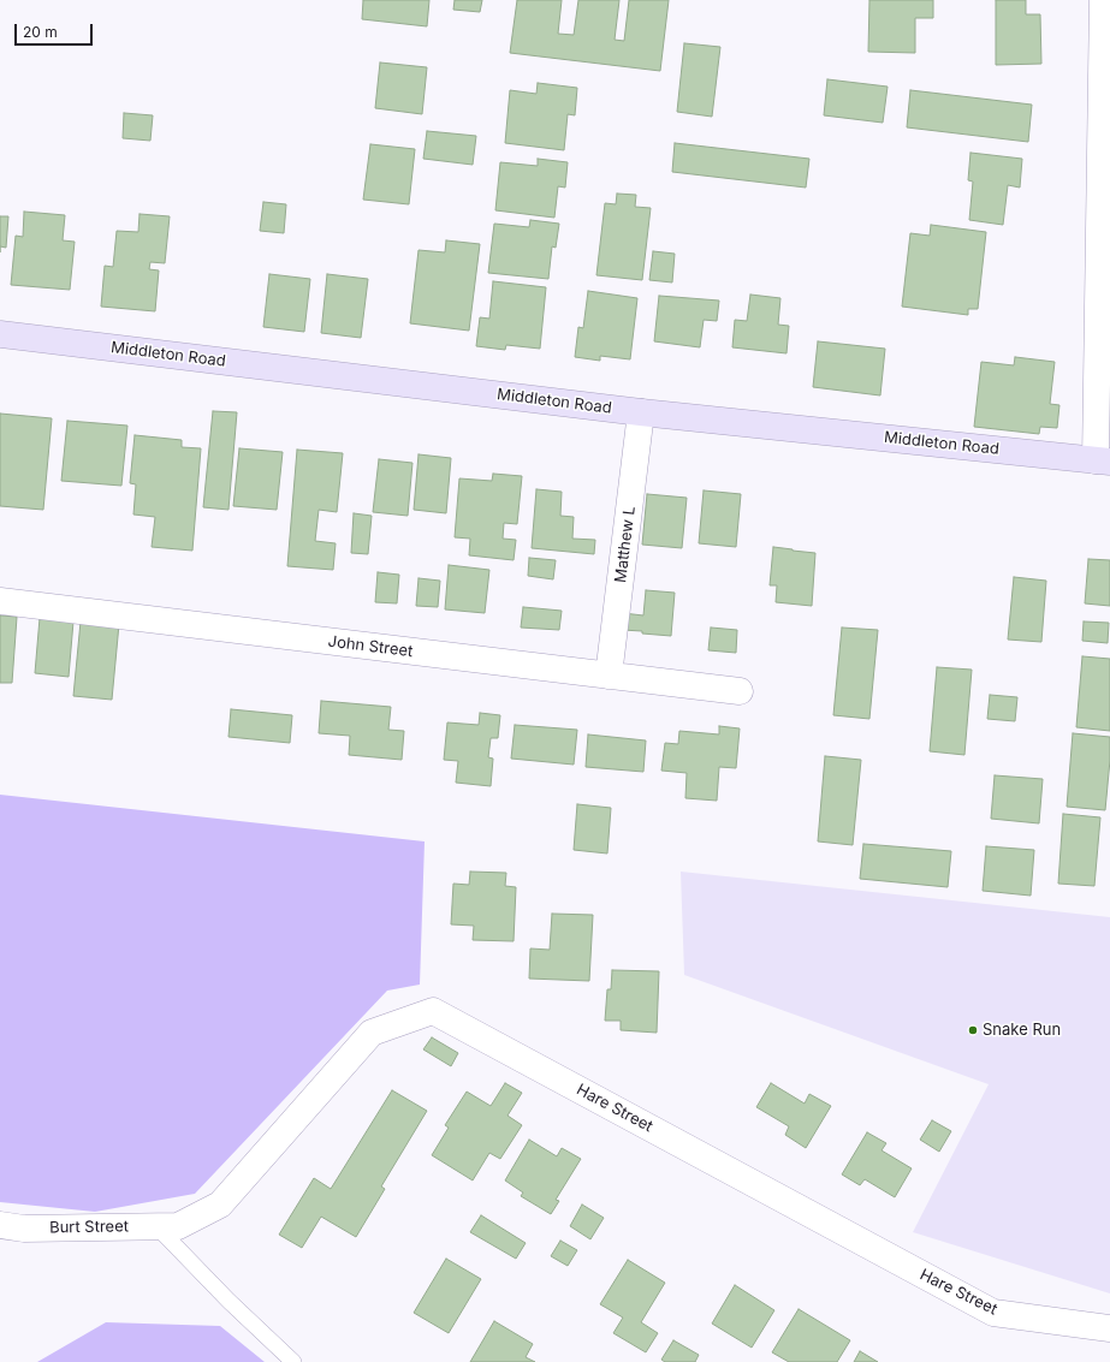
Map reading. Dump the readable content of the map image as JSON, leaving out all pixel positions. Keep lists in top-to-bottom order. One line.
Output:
{"streets":{"main road":["Middleton Road"],"street":["Matthew L","John Street","Hare Street","Burt Street"]},"crossings":[["Middleton Road","Matthew L"],["Matthew L","John Street"],["Hare Street","Burt Street"]],"places":["Snake Run"],"scale_bar":"20 m"}
